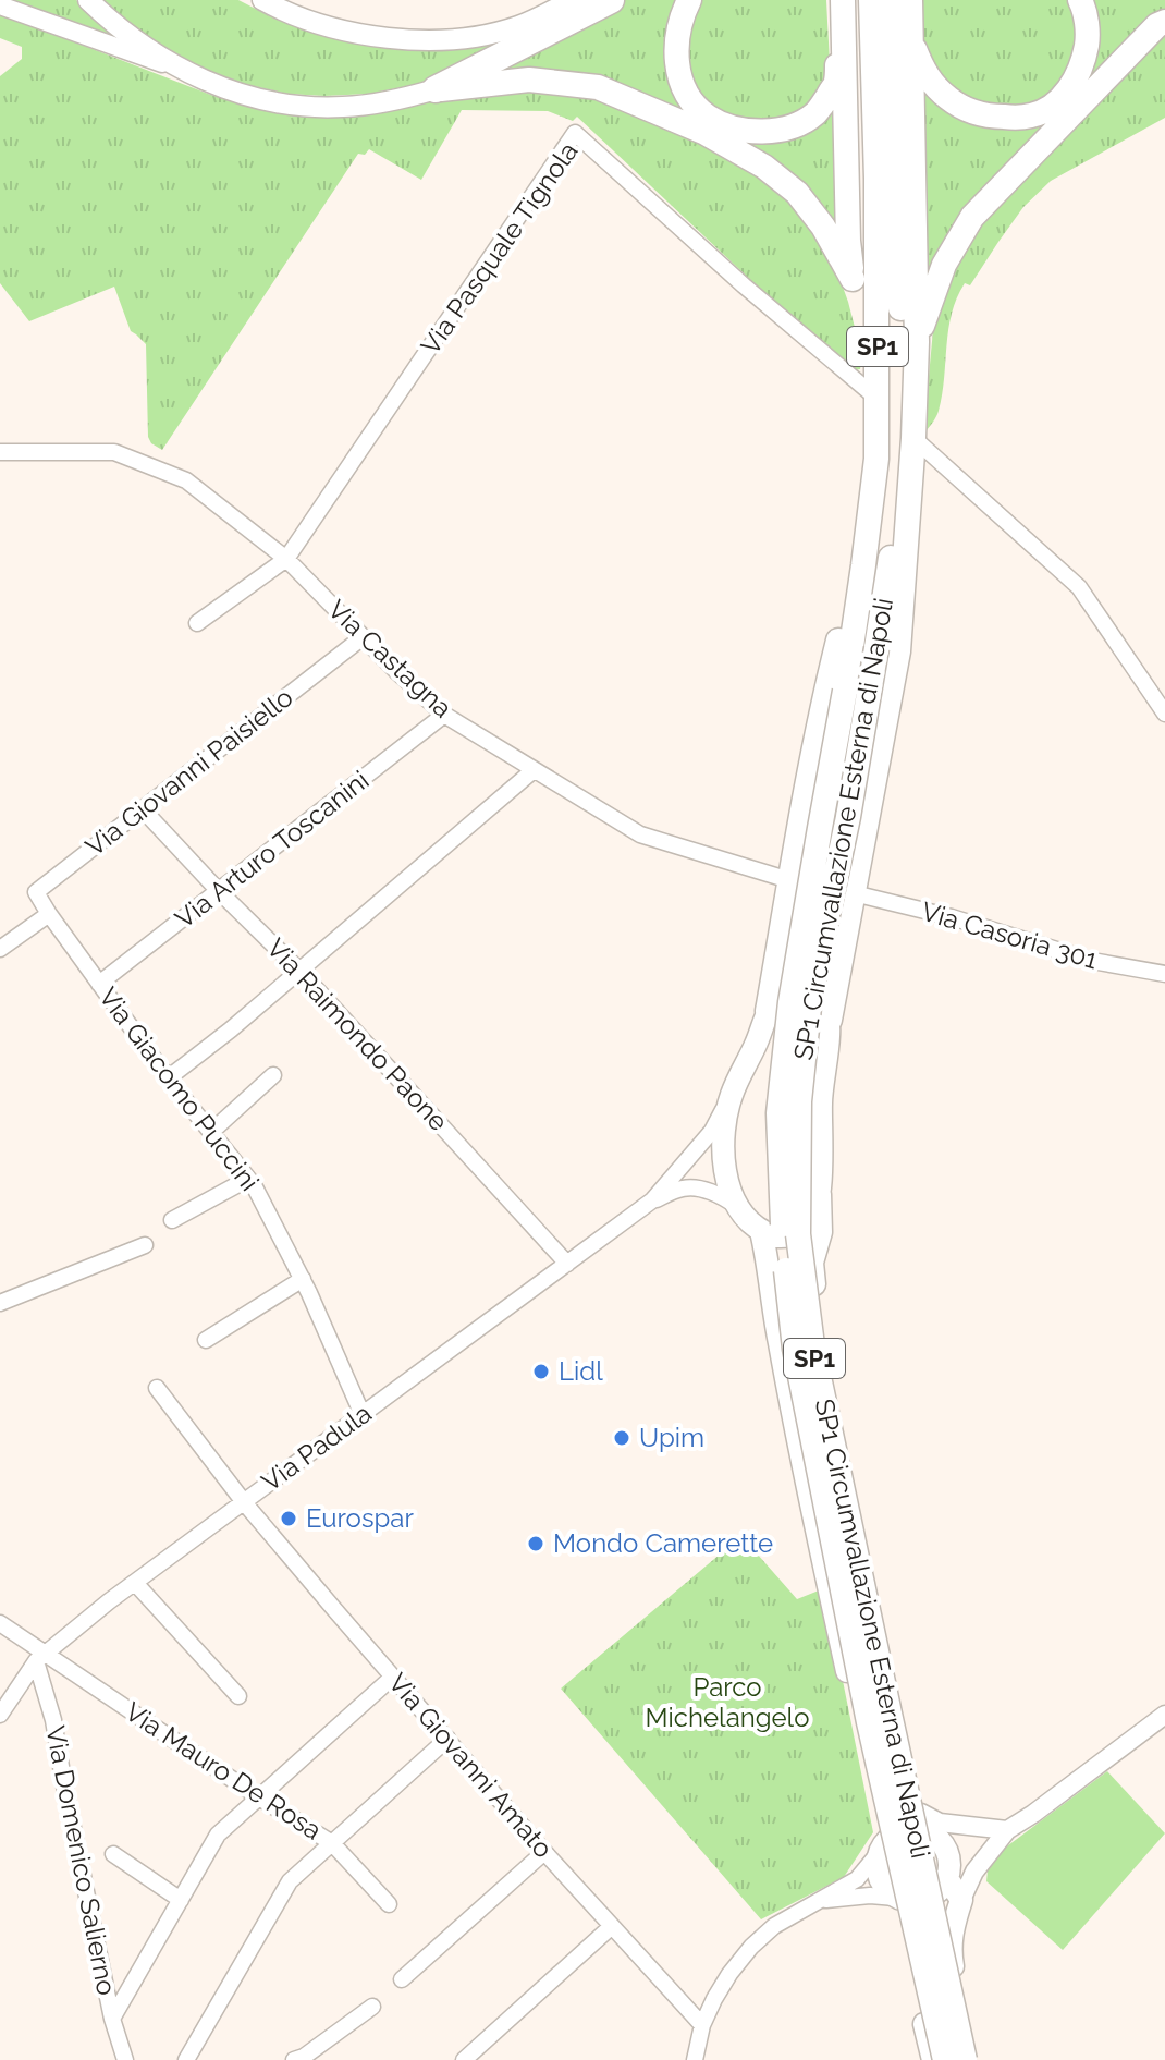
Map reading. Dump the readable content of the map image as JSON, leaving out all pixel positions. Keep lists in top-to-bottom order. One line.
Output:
{"streets":{"highway":["SP1","SP1 Circumvallazione Esterna di Napoli"],"street":["Via Pasquale Tignola","Via Castagna","Via Giovanni Paisiello","Via Arturo Toscanini","Via Casoria 301","Via Raimondo Paone","Via Giacomo Puccini","Via Padula","Via Giovanni Amato","Via Mauro De Rosa","Via Domenico Salierno"]},"crossings":[["Via Pasquale Tignola","Via Castagna"],["Via Pasquale Tignola","SP1 Circumvallazione Esterna di Napoli"],["SP1","SP1 Circumvallazione Esterna di Napoli"],["Via Castagna","Via Giovanni Paisiello"],["Via Castagna","Via Arturo Toscanini"],["Via Giovanni Paisiello","Via Raimondo Paone"],["Via Giovanni Paisiello","Via Giacomo Puccini"],["Via Arturo Toscanini","Via Raimondo Paone"],["Via Arturo Toscanini","Via Giacomo Puccini"],["Via Raimondo Paone","Via Padula"],["Via Giacomo Puccini","Via Padula"],["Via Padula","Via Giovanni Amato"],["Via Padula","Via Mauro De Rosa"],["Via Padula","Via Domenico Salierno"],["Via Mauro De Rosa","Via Domenico Salierno"]],"parks":["Parco Michelangelo"],"places":["Lidl","Upim","Eurospar","Mondo Camerette"]}
